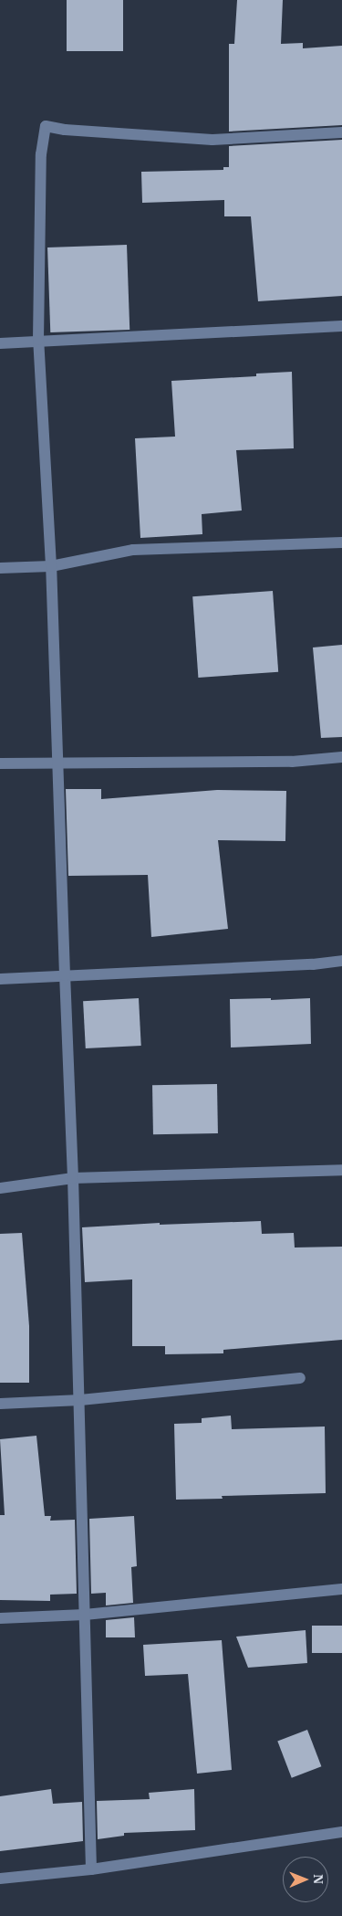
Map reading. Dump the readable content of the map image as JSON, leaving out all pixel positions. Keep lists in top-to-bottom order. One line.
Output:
{"north":"right"}
